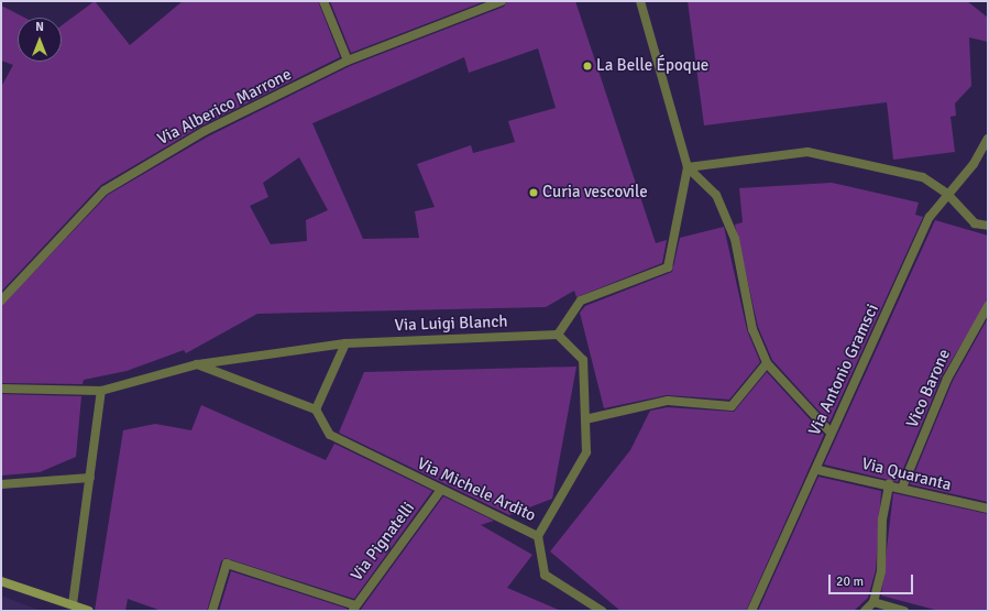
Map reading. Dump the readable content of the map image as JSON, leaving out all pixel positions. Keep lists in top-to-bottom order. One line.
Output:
{"streets":{"street":["Via Alberico Marrone","Via Luigi Blanch","Via Antonio Gramsci","Vico Barone","Via Quaranta","Via Michele Ardito","Via Pignatelli"]},"crossings":[["Via Antonio Gramsci","Via Quaranta"],["Vico Barone","Via Quaranta"],["Via Michele Ardito","Via Pignatelli"]],"places":["La Belle Époque","Curia vescovile"],"scale_bar":"20 m","north":"top"}
